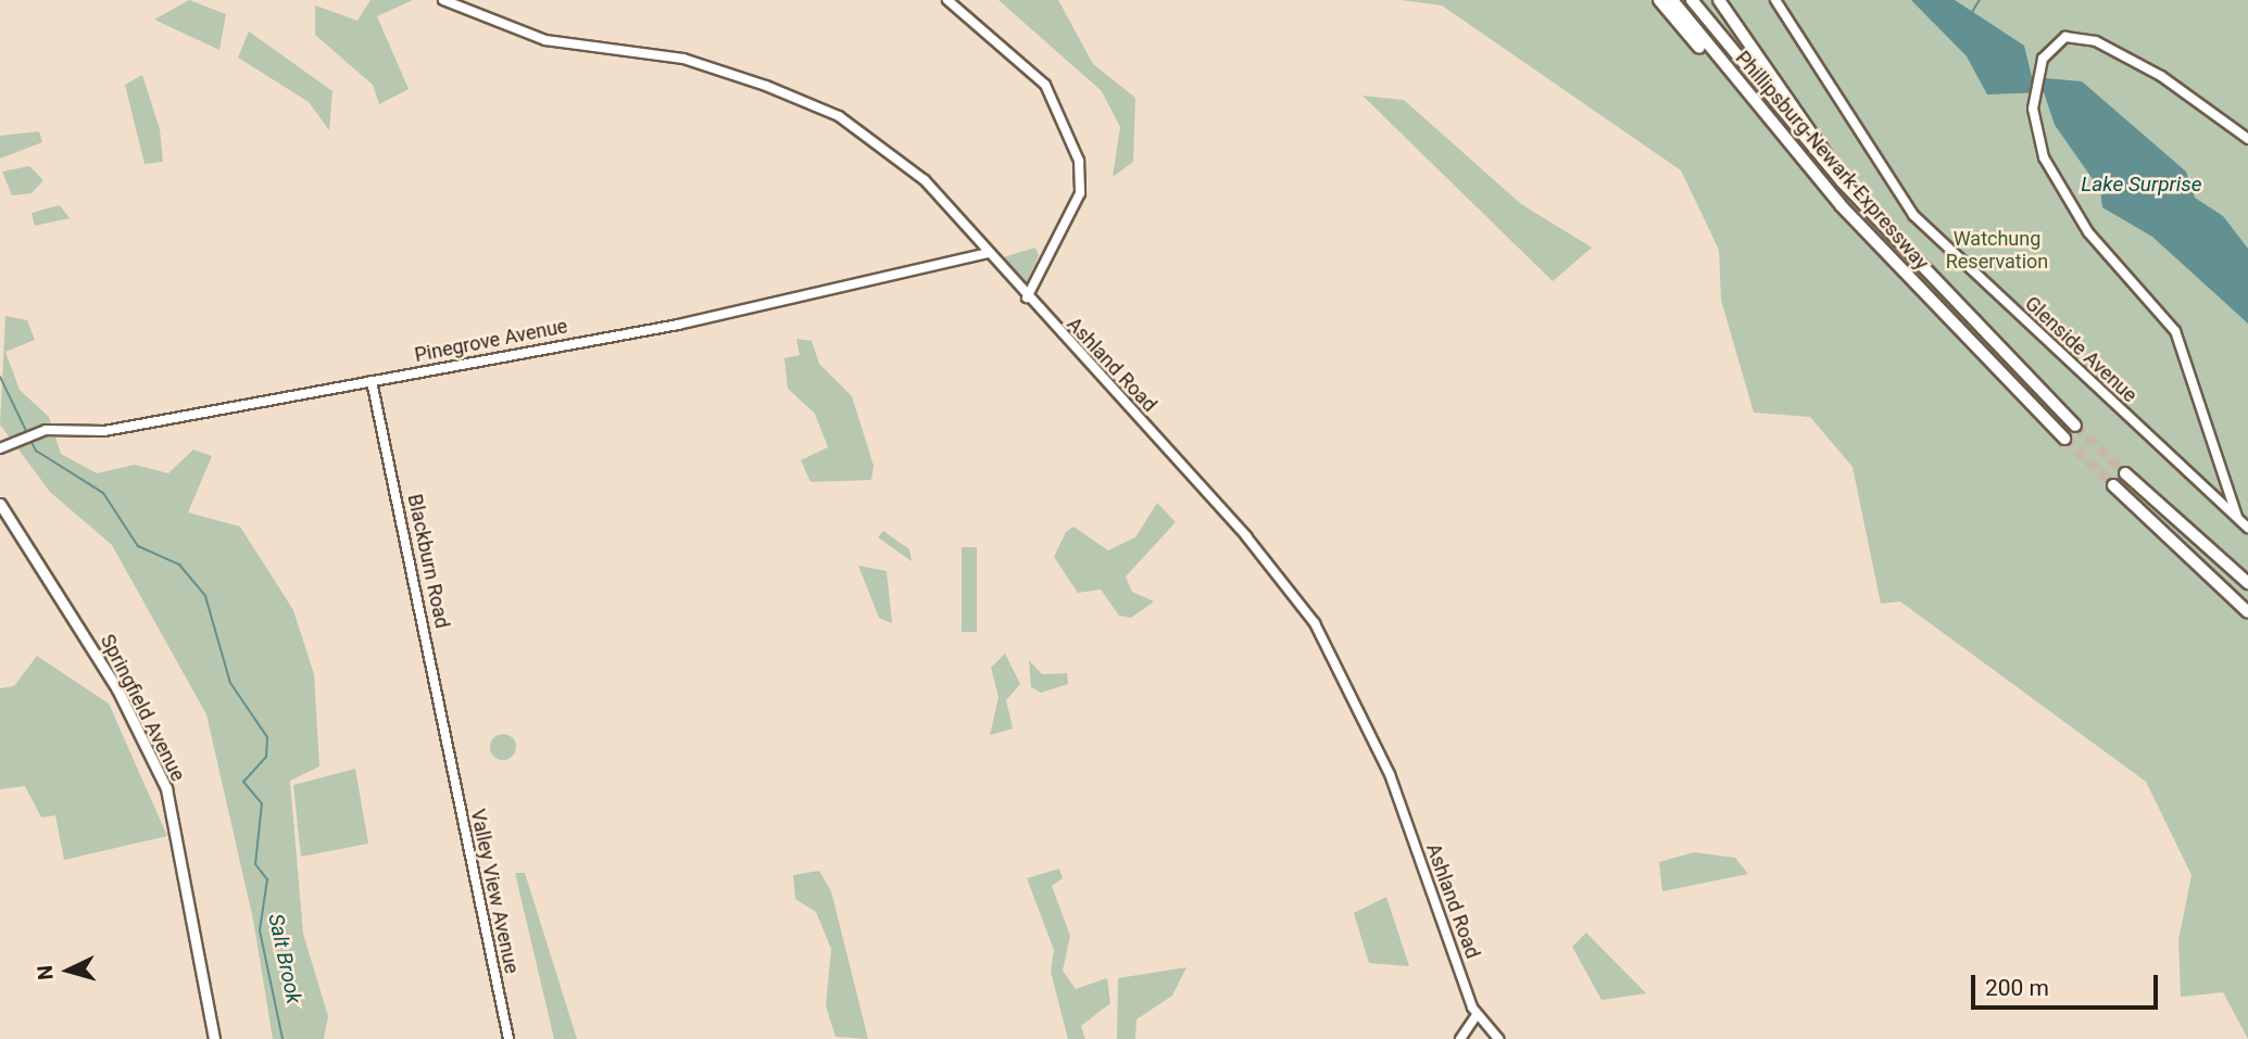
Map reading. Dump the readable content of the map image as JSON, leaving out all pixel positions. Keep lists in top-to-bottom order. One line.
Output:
{"streets":{"highway":["Phillipsburg-Newark Expressway"],"main road":["Springfield Avenue"],"street":["Pinegrove Avenue","Glenside Avenue","Ashland Road","Blackburn Road","Valley View Avenue"]},"crossings":[["Pinegrove Avenue","Ashland Road"],["Pinegrove Avenue","Blackburn Road"],["Blackburn Road","Valley View Avenue"]],"water":["Lake Surprise","Salt Brook"],"parks":["Watchung Reservation"],"scale_bar":"200 m","north":"left"}
